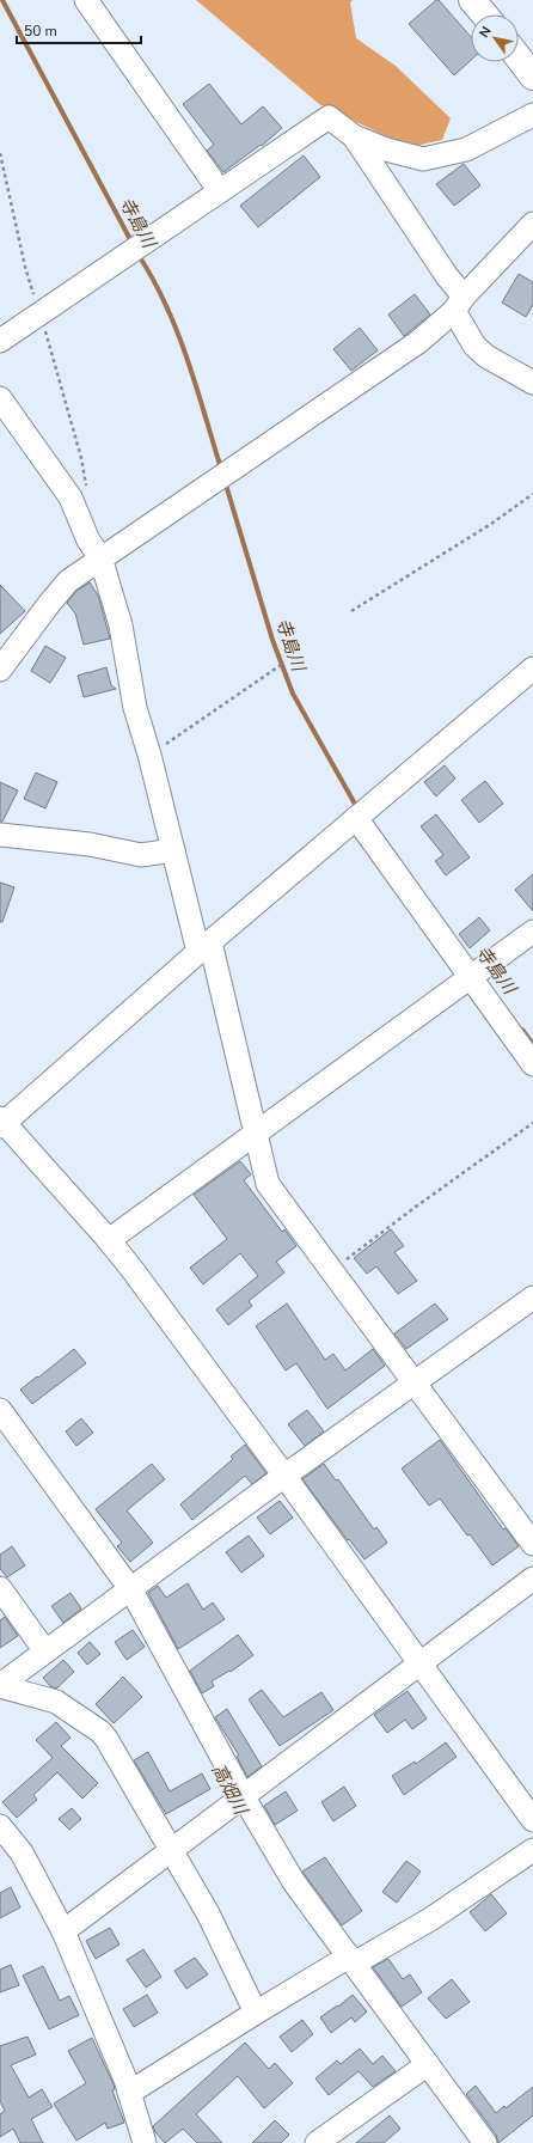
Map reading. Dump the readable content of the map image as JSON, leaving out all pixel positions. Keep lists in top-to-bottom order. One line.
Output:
{"water":["寺島川","高畑川"],"scale_bar":"50 m","north":"top left"}
